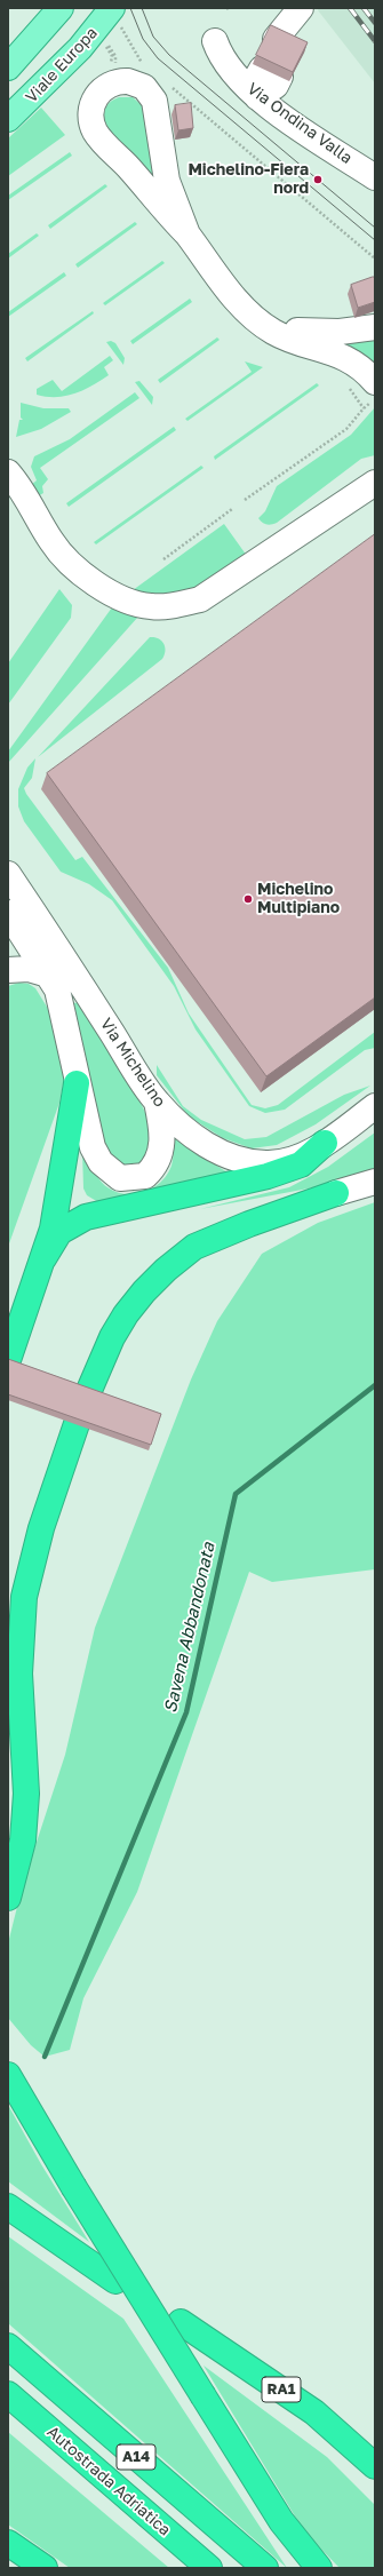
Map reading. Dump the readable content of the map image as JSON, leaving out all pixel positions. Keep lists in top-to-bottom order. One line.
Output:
{"streets":{"highway":["RA1","A14","Autostrada Adriatica"],"main road":["Viale Europa"],"street":["Via Ondina Valla","Via Michelino"]},"water":["Savena Abbandonata"],"places":["Michelino-Fiera nord","Michelino Multipiano"]}
